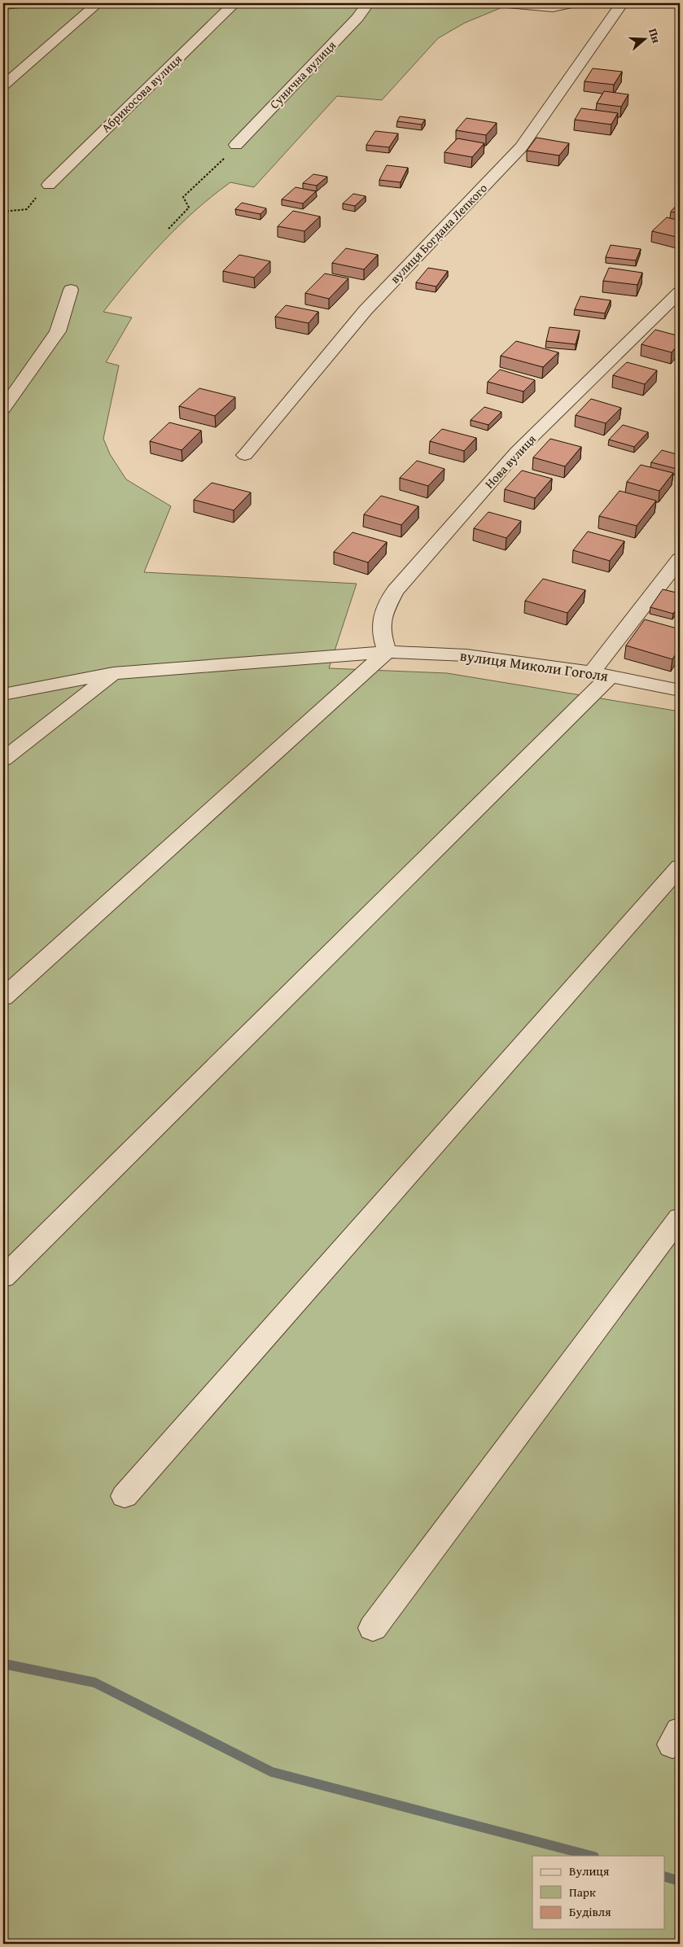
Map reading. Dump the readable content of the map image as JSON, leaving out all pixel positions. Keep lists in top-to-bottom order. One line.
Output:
{"streets":{"street":["Сунична вулиця","Абрикосова вулиця","вулиця Богдана Лепкого","Нова вулиця","вулиця Миколи Гоголя"]},"crossings":[["Нова вулиця","вулиця Миколи Гоголя"]],"legend":["Вулиця","Парк","Будівля"],"north":"right"}
